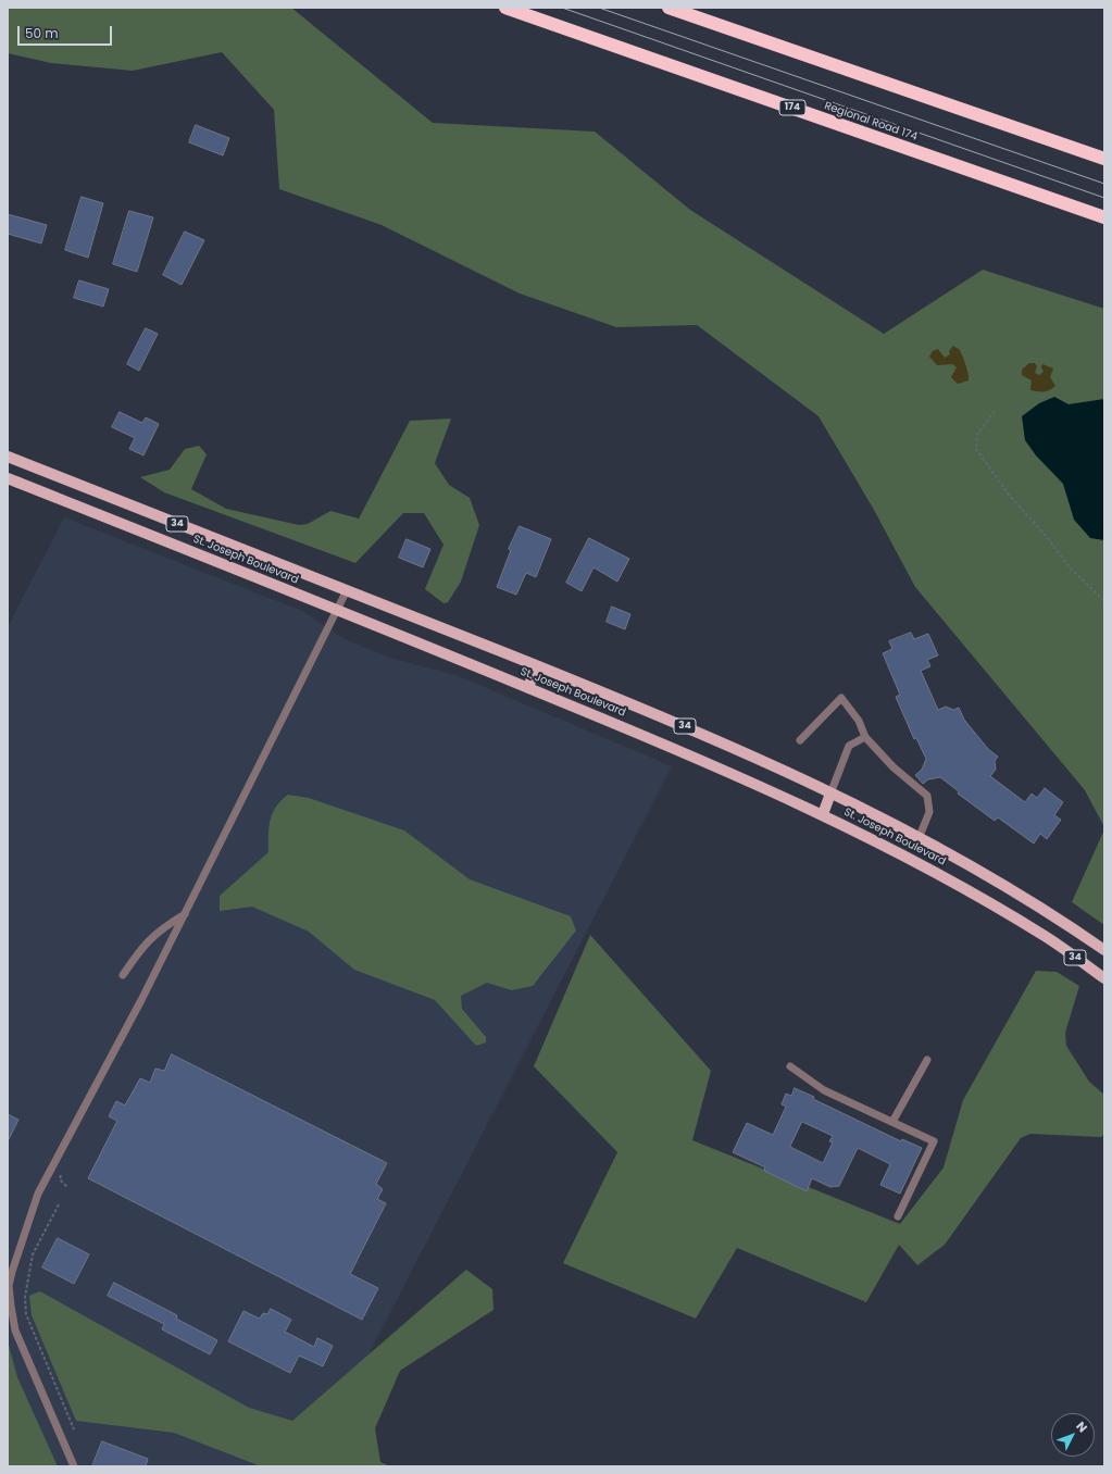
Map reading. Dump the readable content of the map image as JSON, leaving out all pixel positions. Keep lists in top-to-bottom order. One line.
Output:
{"streets":{"highway":["174","Regional Road 174"],"main road":["34","St. Joseph Boulevard"]},"scale_bar":"50 m","north":"top right"}
